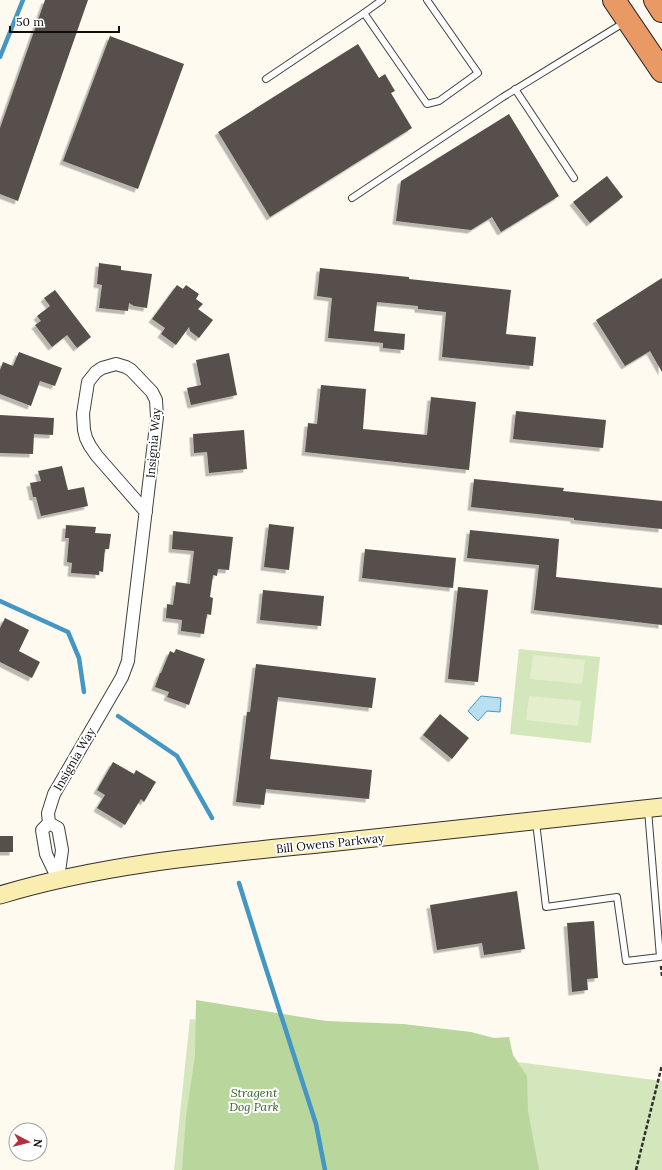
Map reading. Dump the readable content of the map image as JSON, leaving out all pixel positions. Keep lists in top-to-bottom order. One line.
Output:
{"streets":{"main road":["Bill Owens Parkway"],"street":["Insignia Way"]},"crossings":[["Insignia Way","Bill Owens Parkway"]],"parks":["Stragent Dog Park"],"scale_bar":"50 m","north":"right"}
